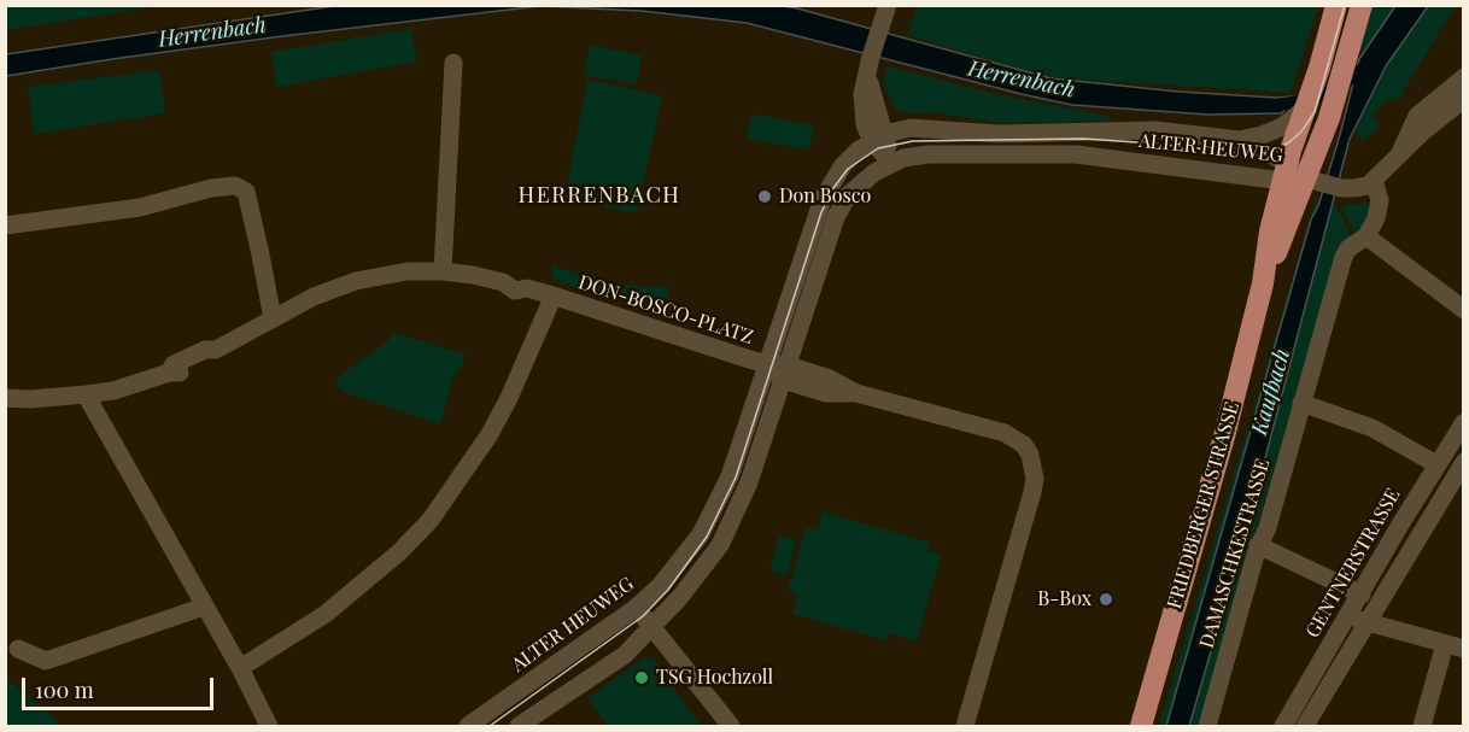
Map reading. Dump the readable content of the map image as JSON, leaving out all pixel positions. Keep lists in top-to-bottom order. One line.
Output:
{"streets":{"main road":["FRIEDBERGER STRASSE"],"street":["ALTER HEUWEG","DON-BOSCO-PLATZ","DAMASCHKESTRASSE","GENTNERSTRASSE"]},"crossings":[["ALTER HEUWEG","DON-BOSCO-PLATZ"],["ALTER HEUWEG","FRIEDBERGER STRASSE"]],"districts":["HERRENBACH"],"water":["Herrenbach","Kaufbach"],"places":["Don Bosco","B-Box","TSG Hochzoll"],"scale_bar":"100 m"}
